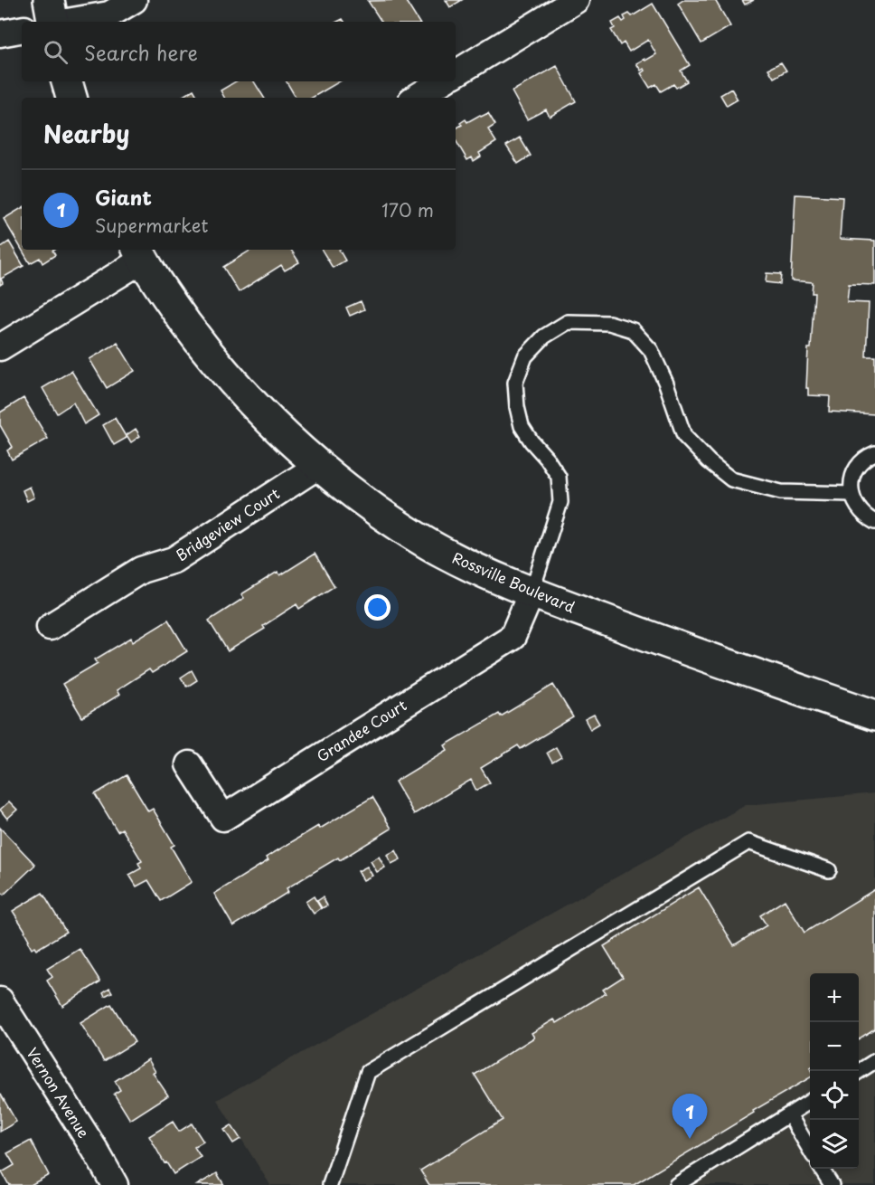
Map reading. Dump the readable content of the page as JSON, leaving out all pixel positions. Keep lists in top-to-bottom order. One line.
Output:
{"streets":{"main road":["Rossville Boulevard"],"street":["Bridgeview Court","Grandee Court","Vernon Avenue"]},"crossings":[["Bridgeview Court","Rossville Boulevard"],["Rossville Boulevard","Grandee Court"]],"page":{"search":"Search here","heading":"Nearby","list":[{"mark":"1","name":"Giant","note":"Supermarket","value":"170 m"}],"map_buttons":["+","−"],"pins":"1"}}
